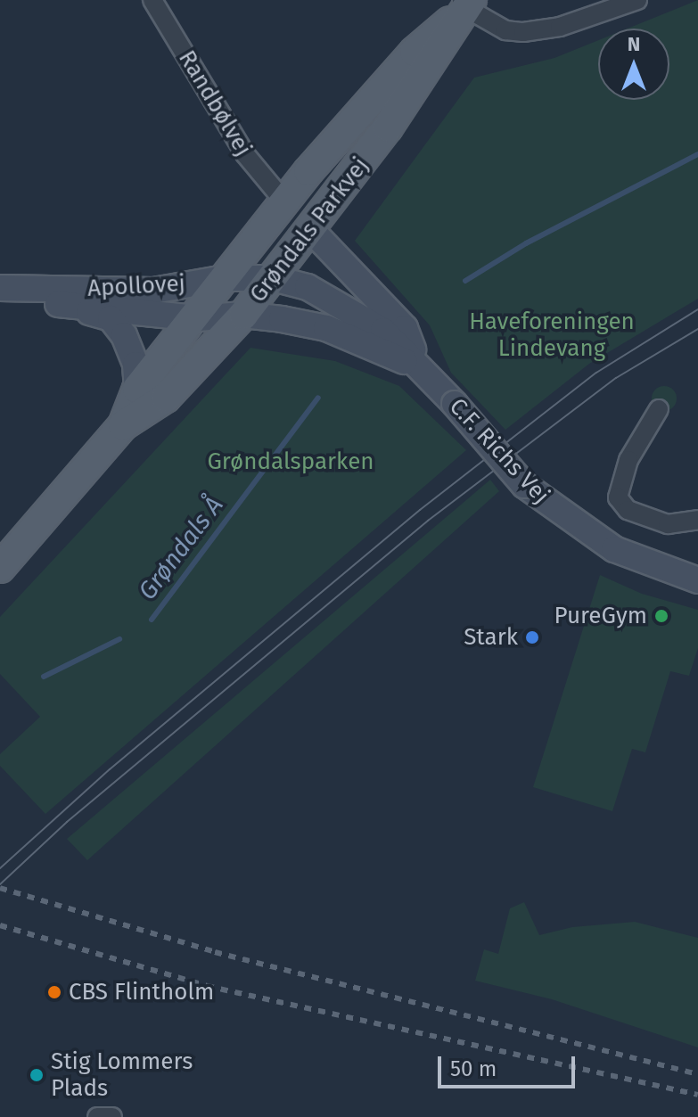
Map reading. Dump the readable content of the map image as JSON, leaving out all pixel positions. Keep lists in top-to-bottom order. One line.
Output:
{"streets":{"main road":["Grøndals Parkvej"],"street":["Randbølvej","Apollovej","C.F. Richs Vej"]},"crossings":[["Randbølvej","Grøndals Parkvej"],["Grøndals Parkvej","Apollovej"],["Grøndals Parkvej","C.F. Richs Vej"],["Apollovej","C.F. Richs Vej"]],"water":["Grøndals Å"],"parks":["Haveforeningen Lindevang","Grøndalsparken"],"places":["PureGym","Stark","CBS Flintholm","Stig Lommers Plads"],"scale_bar":"50 m","north":"top"}
